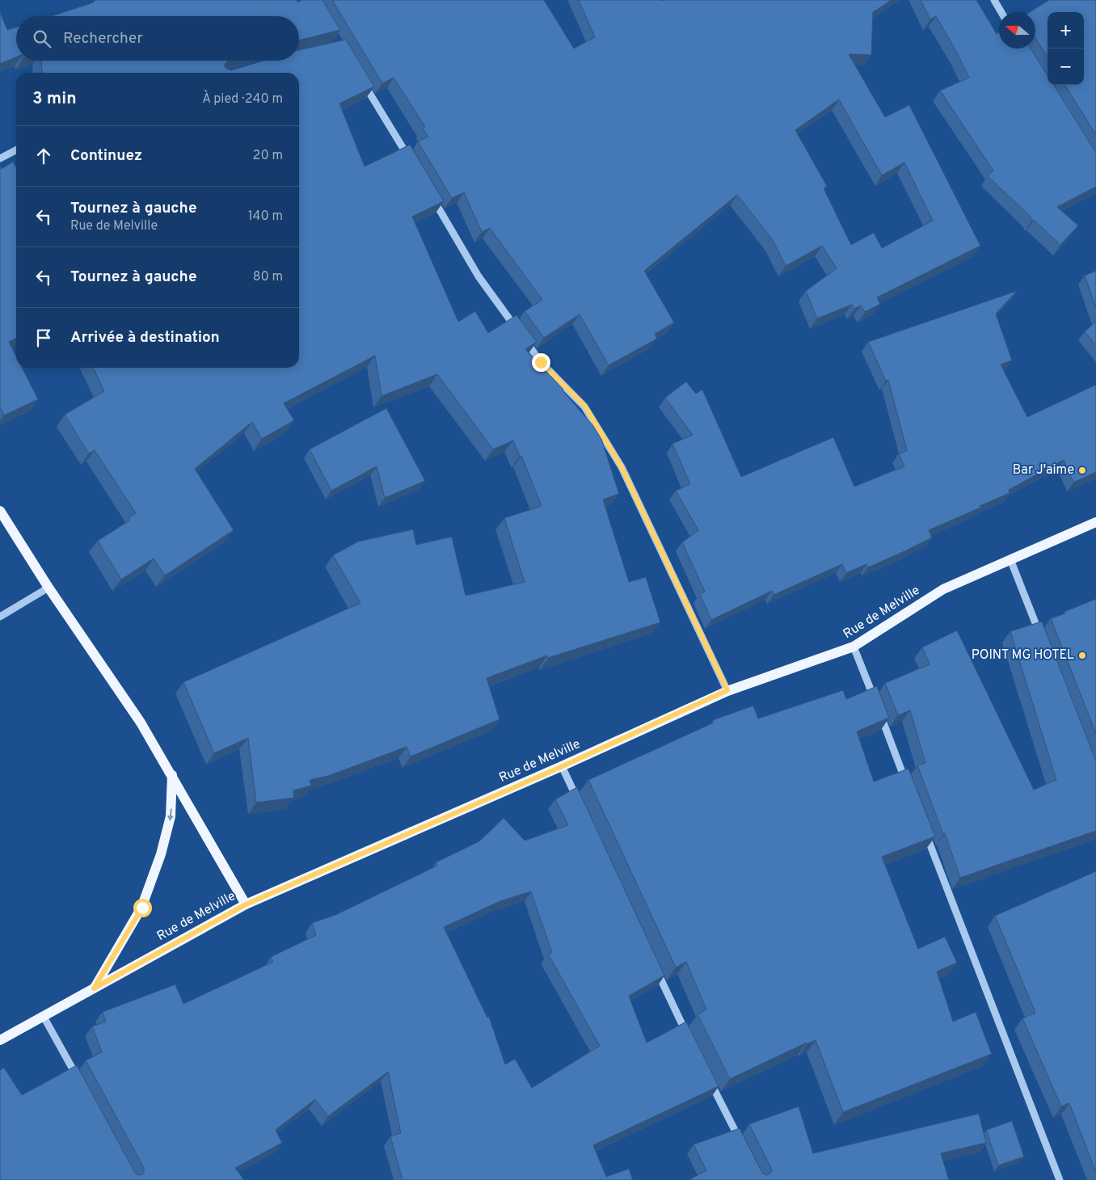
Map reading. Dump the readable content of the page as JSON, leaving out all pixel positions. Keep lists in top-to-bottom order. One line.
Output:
{"streets":{"main road":["Rue de Melville"]},"places":["Bar J'aime","POINT MG HOTEL"],"north":"left","page":{"map_buttons":["+","−"],"search":"Rechercher","heading":["3 min","À pied · 240 m"],"list":[["Continuez","20 m"],["Tournez à gauche","Rue de Melville","140 m"],["Tournez à gauche","80 m"],"Arrivée à destination"]}}
